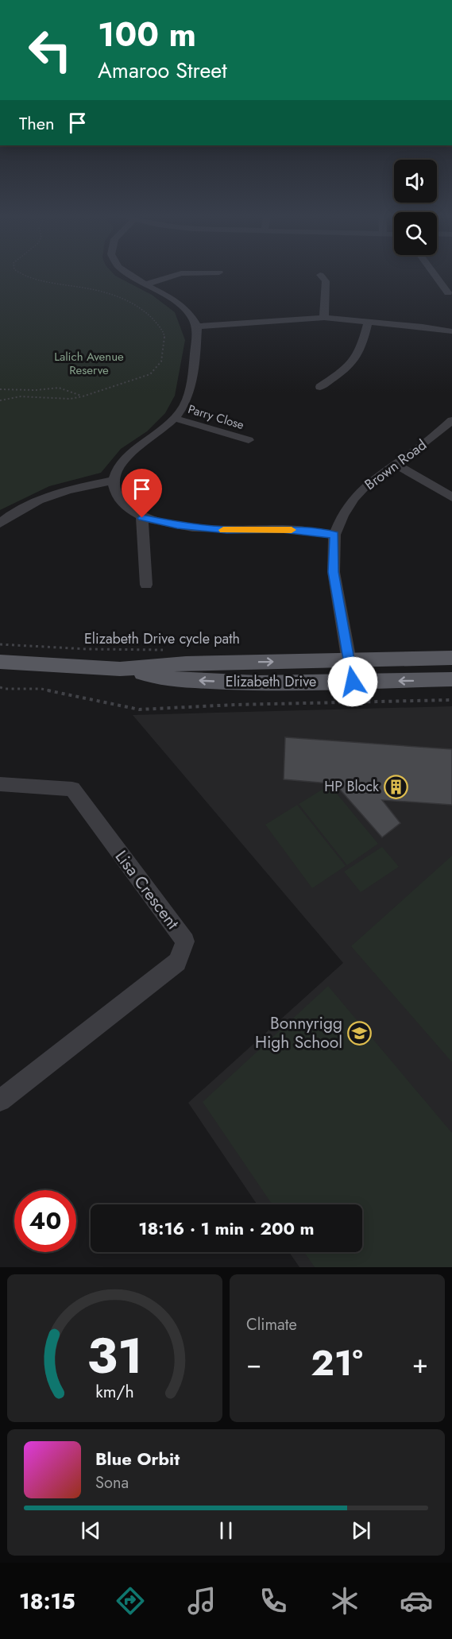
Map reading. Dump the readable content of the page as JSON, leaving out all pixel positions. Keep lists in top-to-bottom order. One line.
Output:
{"streets":{"main road":["Elizabeth Drive"],"street":["Parry Close","Brown Road","Lisa Crescent"],"path":["Elizabeth Drive cycle path"]},"crossings":[["Brown Road","Elizabeth Drive"]],"parks":["Lalich Avenue Reserve"],"places":{"building":["HP Block"],"school or university":["Bonnyrigg High School"]},"page":{"turn":["100 m","Amaroo Street"],"then":"Then","limit":"40","trip":"18:16 · 1 min · 200 m","tile":"Climate","heat":["−","21°","+"],"song":["Blue Orbit","Sona"],"tabs":"18:15","gauge":["31","km/h"]}}
